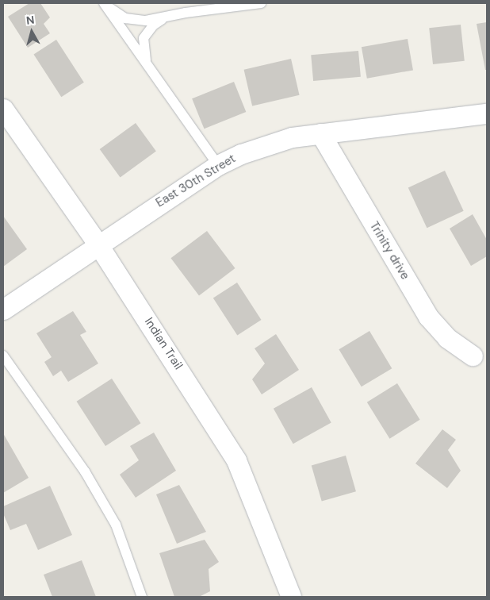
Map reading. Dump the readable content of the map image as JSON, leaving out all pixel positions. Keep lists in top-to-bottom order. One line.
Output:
{"streets":{"street":["East 30th Street","Trinity drive","Indian Trail"]},"crossings":[["East 30th Street","Trinity drive"],["East 30th Street","Indian Trail"]],"north":"top"}
